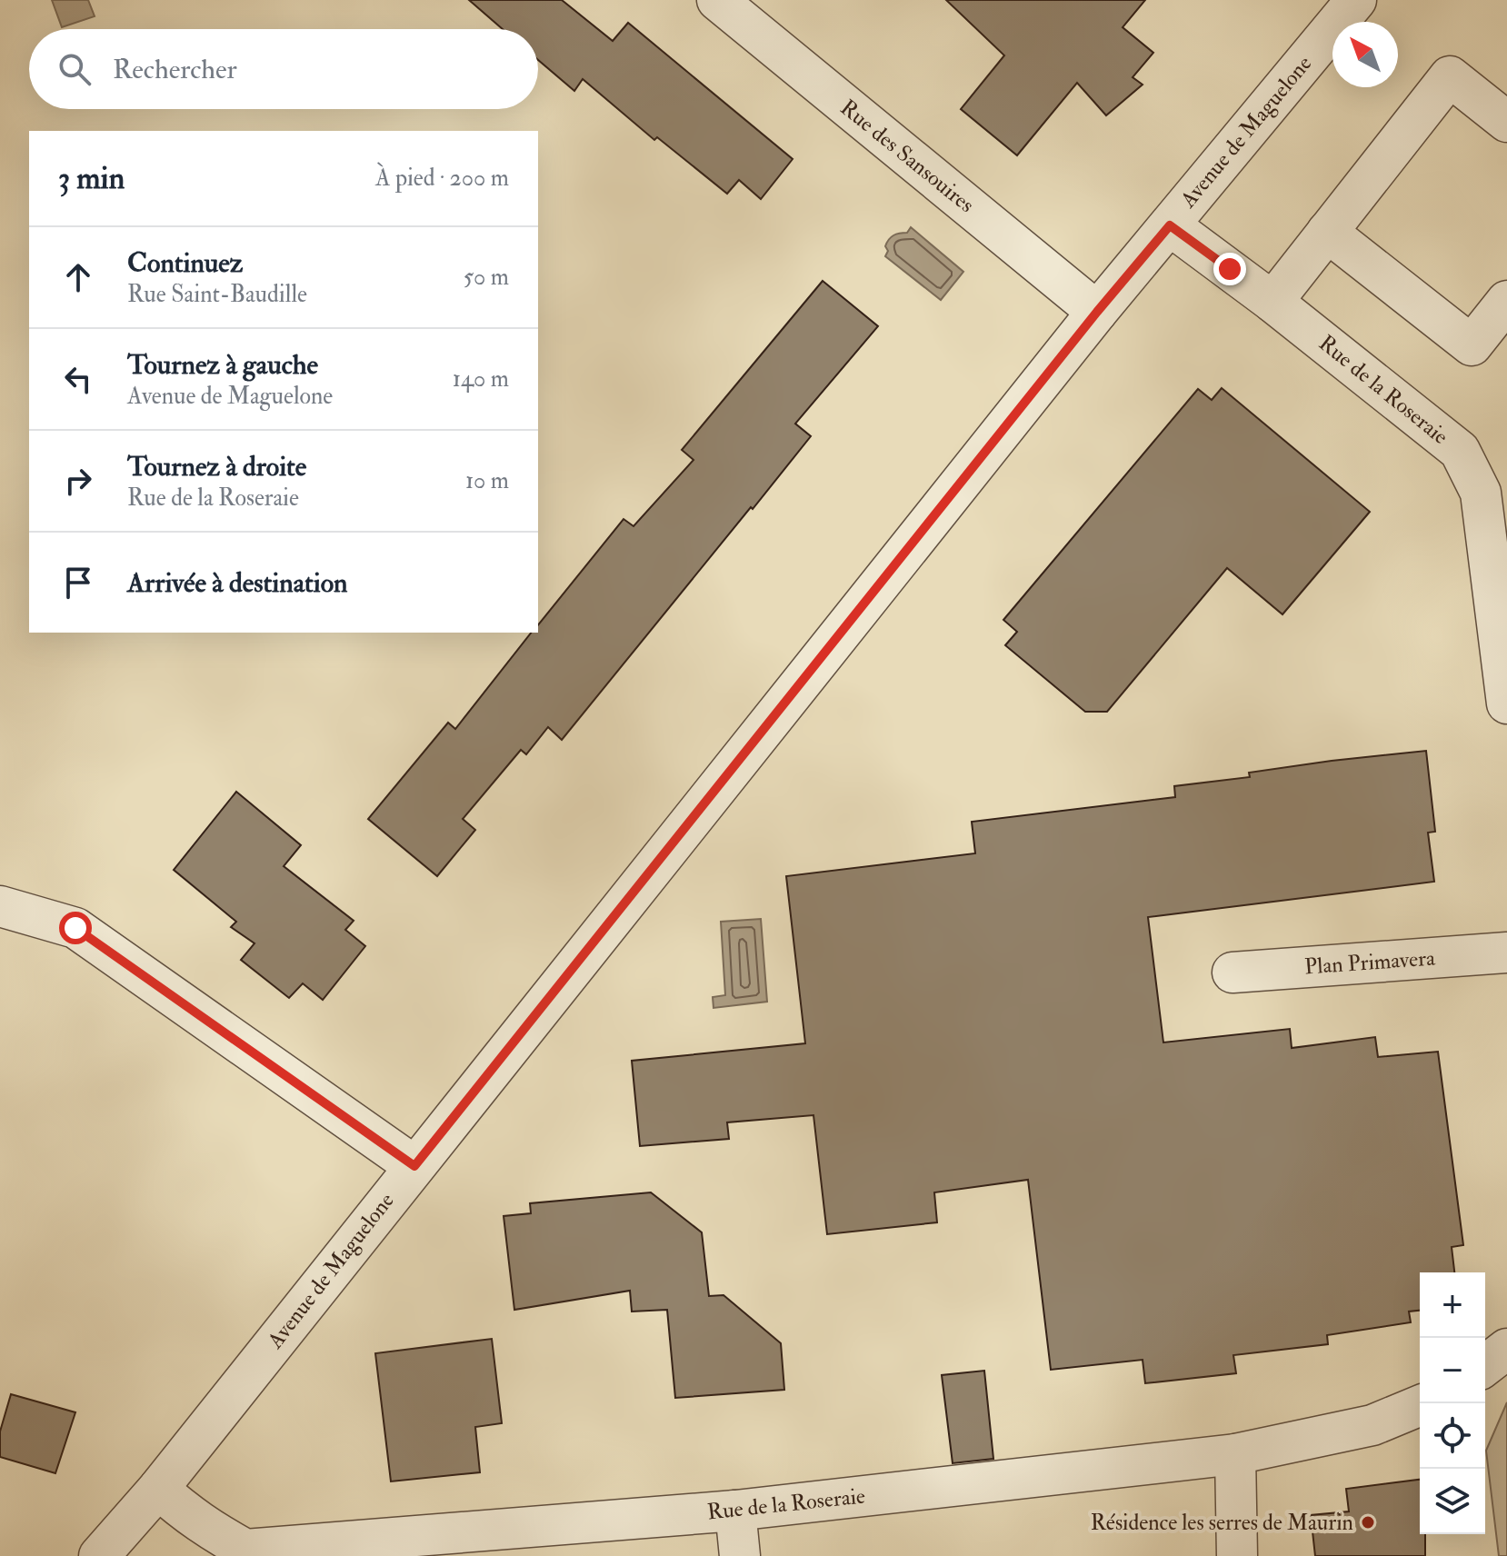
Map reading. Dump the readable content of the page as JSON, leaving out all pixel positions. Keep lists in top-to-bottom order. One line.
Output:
{"streets":{"street":["Avenue de Maguelone","Rue des Sansouires","Rue de la Roseraie","Plan Primavera"]},"crossings":[["Avenue de Maguelone","Rue des Sansouires"],["Avenue de Maguelone","Rue de la Roseraie"]],"places":["Résidence les serres de Maurin"],"north":"top left","page":{"search":"Rechercher","heading":["3 min","À pied · 200 m"],"list":[["Continuez","Rue Saint-Baudille","50 m"],["Tournez à gauche","Avenue de Maguelone","140 m"],["Tournez à droite","Rue de la Roseraie","10 m"],"Arrivée à destination"],"map_buttons":["+","−"]}}
